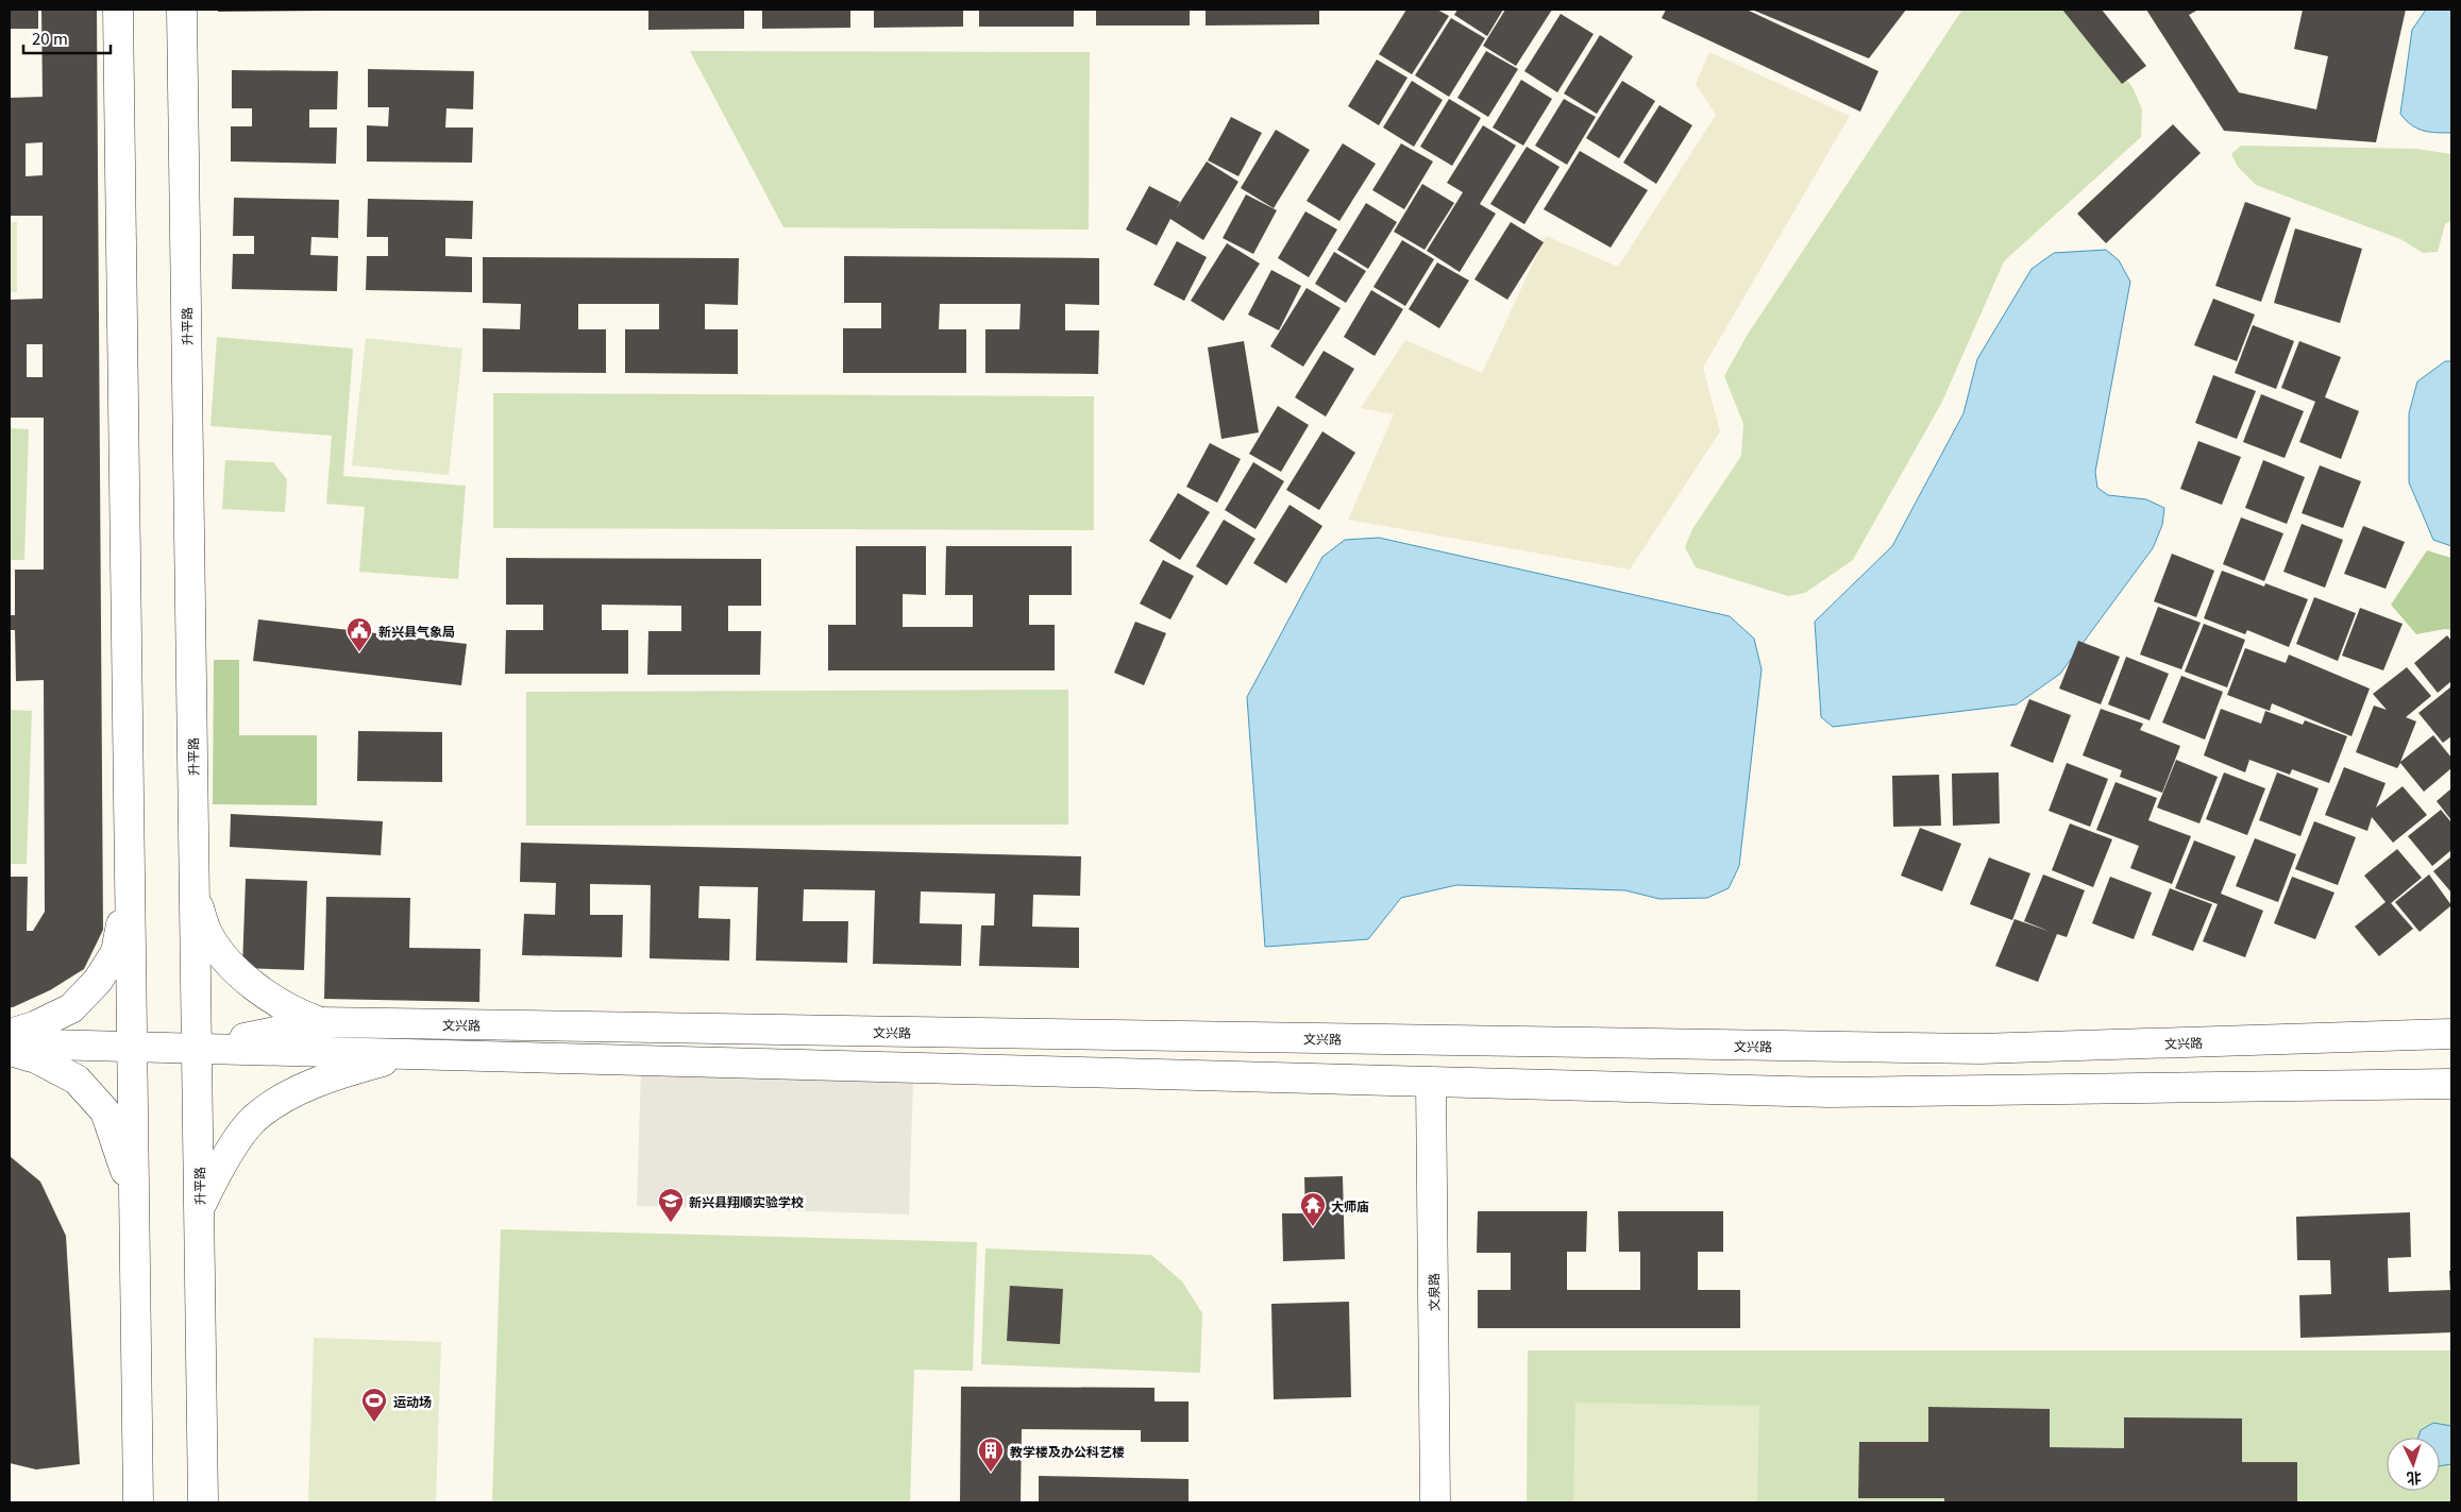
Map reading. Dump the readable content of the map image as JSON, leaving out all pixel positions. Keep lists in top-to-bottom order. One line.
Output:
{"streets":{"street":["升平路","文兴路","文泉路"]},"crossings":[["升平路","文兴路"],["文兴路","文泉路"]],"places":{"public building":["新兴县气象局"],"school or university":["新兴县翔顺实验学校"],"temple":["大师庙"],"sports":["运动场"],"building":["教学楼及办公科艺楼"]},"scale_bar":"20 m","north":"bottom"}
